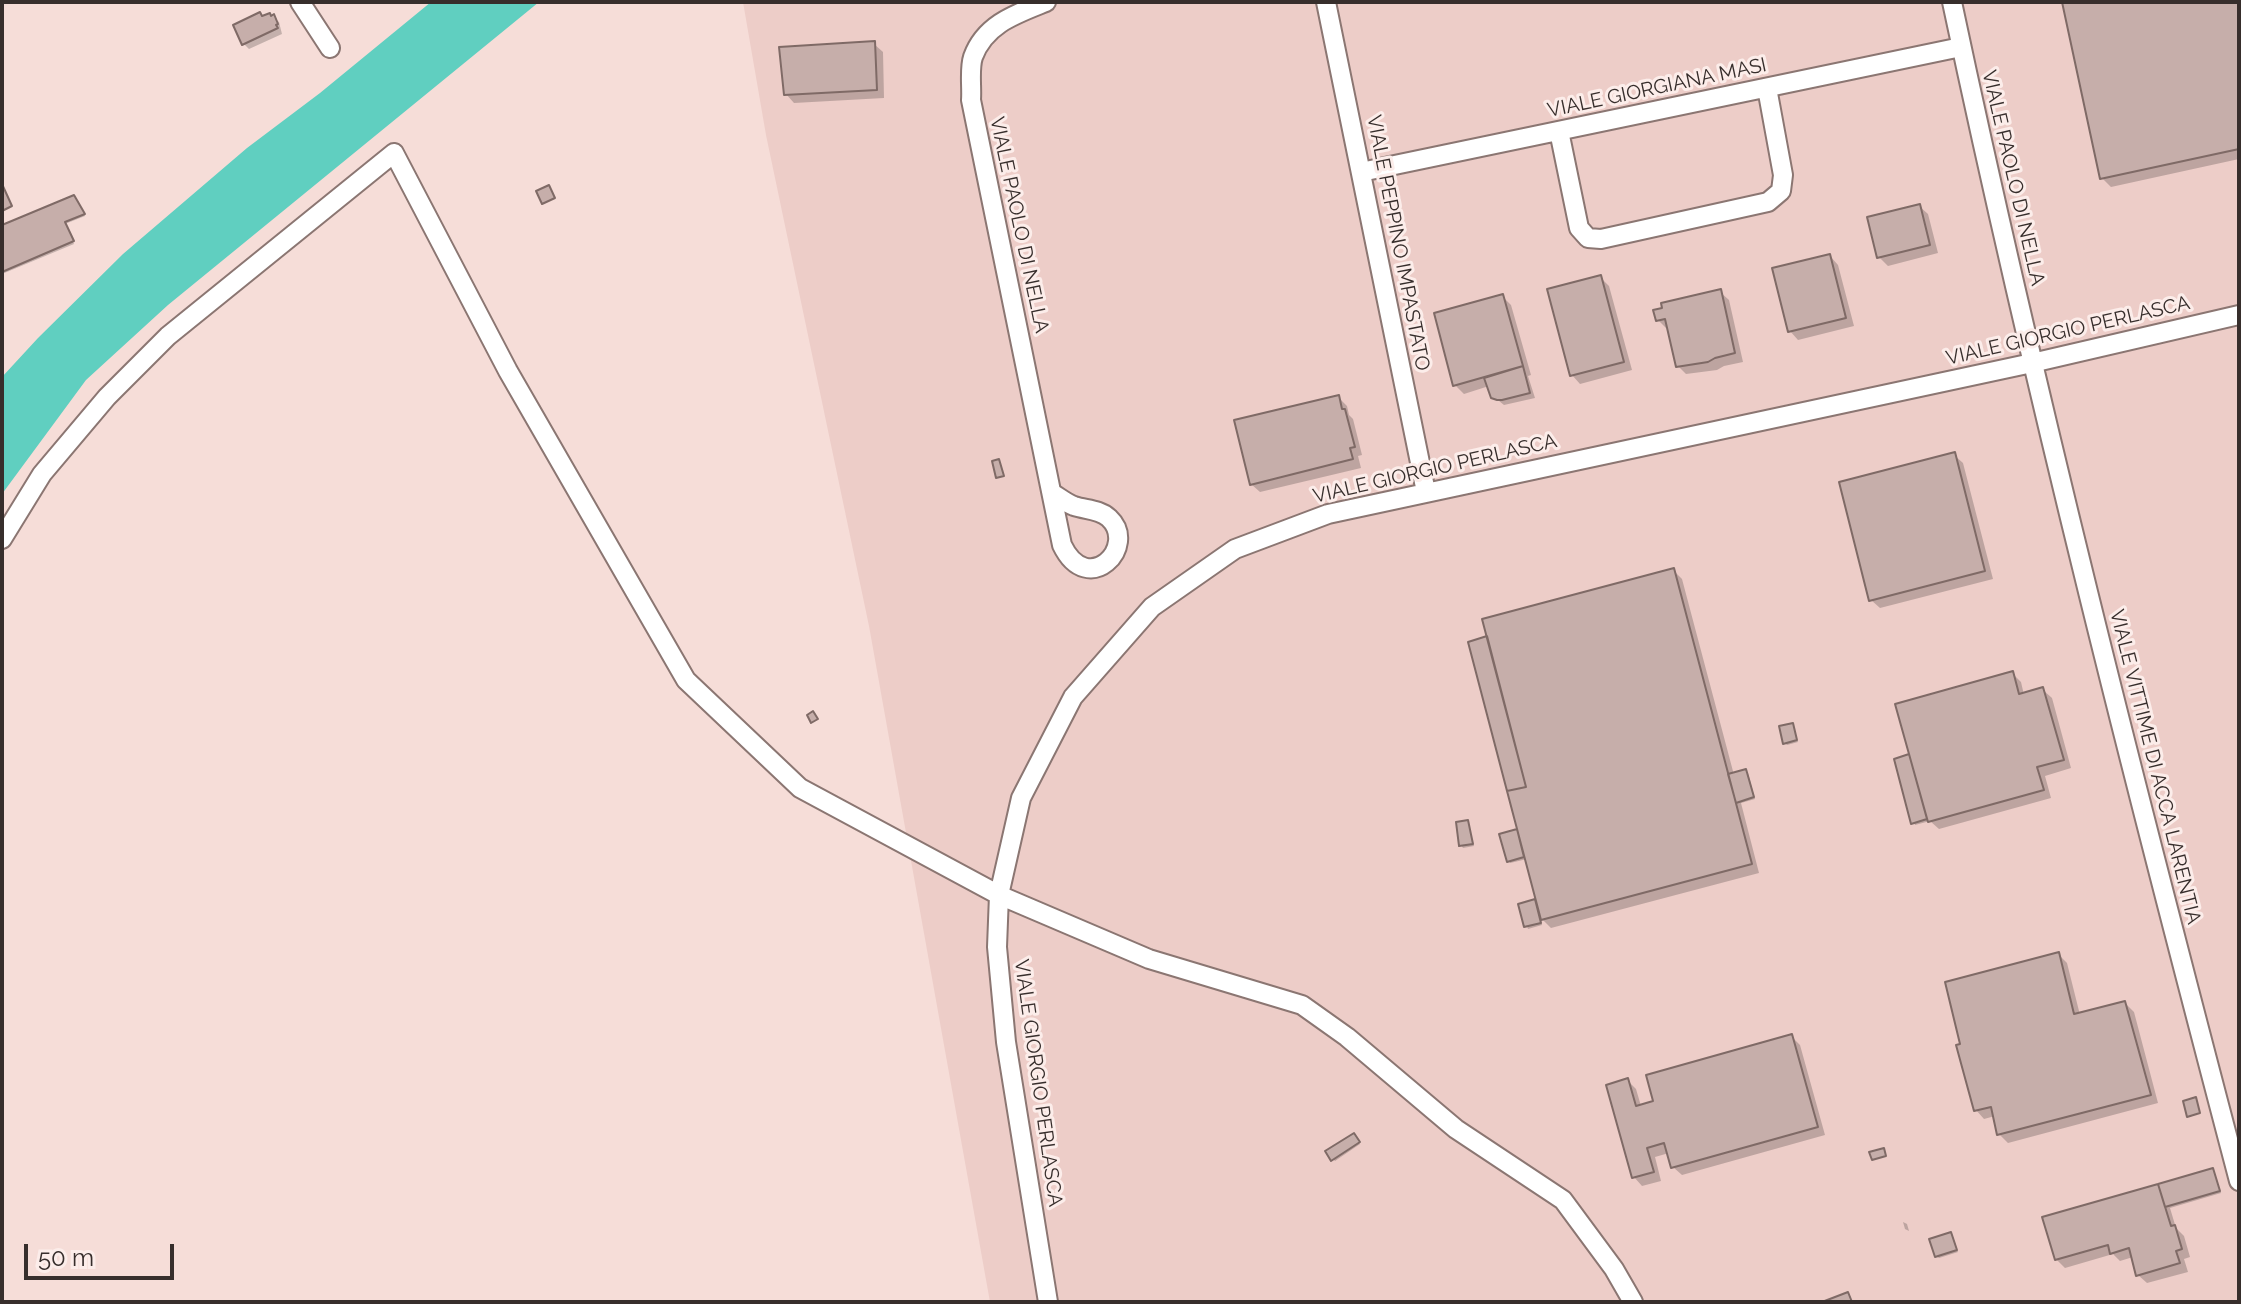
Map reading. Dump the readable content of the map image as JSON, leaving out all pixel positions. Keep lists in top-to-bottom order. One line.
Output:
{"streets":{"street":["VIALE GIORGIANA MASI","VIALE PAOLO DI NELLA","VIALE PEPPINO IMPASTATO","VIALE GIORGIO PERLASCA","VIALE VITTIME DI ACCA LARENTIA"]},"crossings":[["VIALE GIORGIANA MASI","VIALE PAOLO DI NELLA"],["VIALE GIORGIANA MASI","VIALE PEPPINO IMPASTATO"],["VIALE PAOLO DI NELLA","VIALE GIORGIO PERLASCA"],["VIALE PAOLO DI NELLA","VIALE VITTIME DI ACCA LARENTIA"],["VIALE PEPPINO IMPASTATO","VIALE GIORGIO PERLASCA"],["VIALE GIORGIO PERLASCA","VIALE VITTIME DI ACCA LARENTIA"]],"scale_bar":"50 m"}
